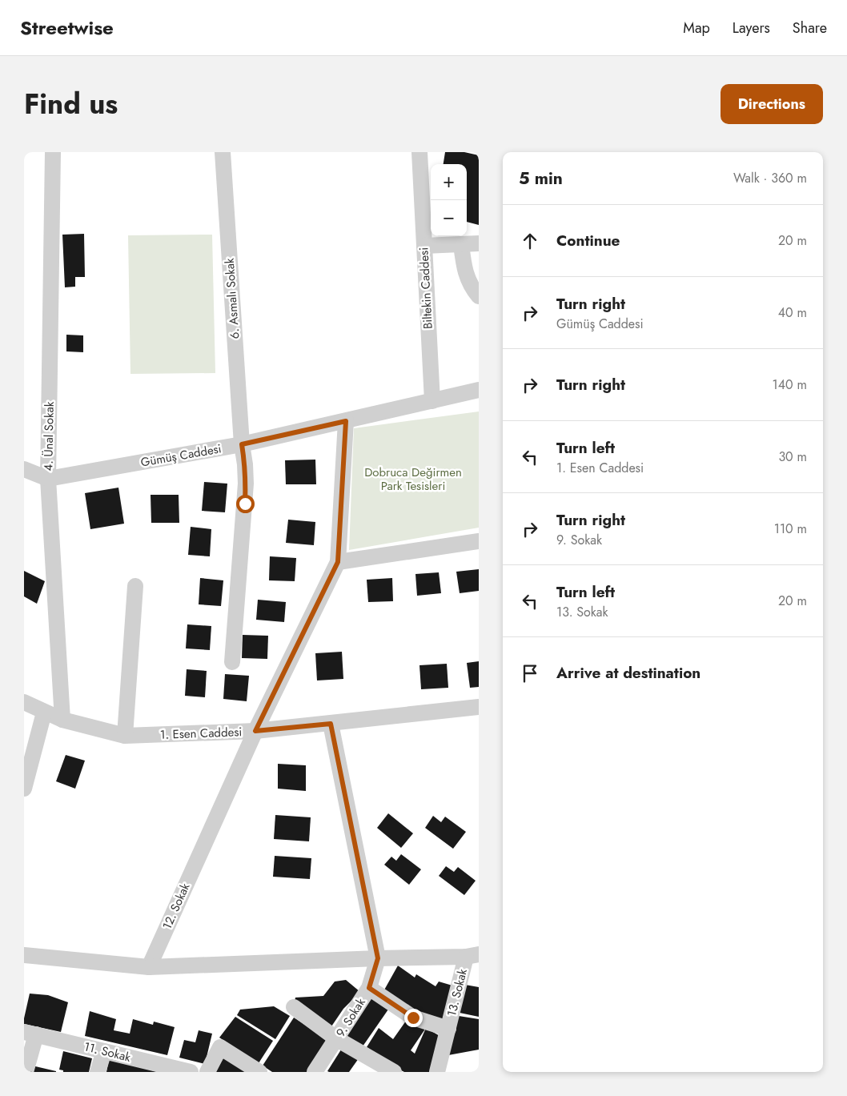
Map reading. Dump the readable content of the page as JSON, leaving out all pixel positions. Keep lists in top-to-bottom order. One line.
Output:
{"streets":{"street":["Biltekin Caddesi","6. Asmalı Sokak","4. Ünal Sokak","Gümüş Caddesi","1. Esen Caddesi","12. Sokak","13. Sokak","9. Sokak","11. Sokak"]},"crossings":[["Biltekin Caddesi","Gümüş Caddesi"],["6. Asmalı Sokak","Gümüş Caddesi"],["4. Ünal Sokak","Gümüş Caddesi"],["4. Ünal Sokak","1. Esen Caddesi"],["1. Esen Caddesi","12. Sokak"],["1. Esen Caddesi","9. Sokak"],["13. Sokak","9. Sokak"]],"parks":["Dobruca Değirmen Park Tesisleri"],"page":{"header":"Streetwise","nav":["Map","Layers","Share"],"title":"Find us","buttons":"Directions","heading":["5 min","Walk · 360 m"],"map_buttons":["+","−"],"list":[["Continue","20 m"],["Turn right","Gümüş Caddesi","40 m"],["Turn right","140 m"],["Turn left","1. Esen Caddesi","30 m"],["Turn right","9. Sokak","110 m"],["Turn left","13. Sokak","20 m"],"Arrive at destination"]}}
